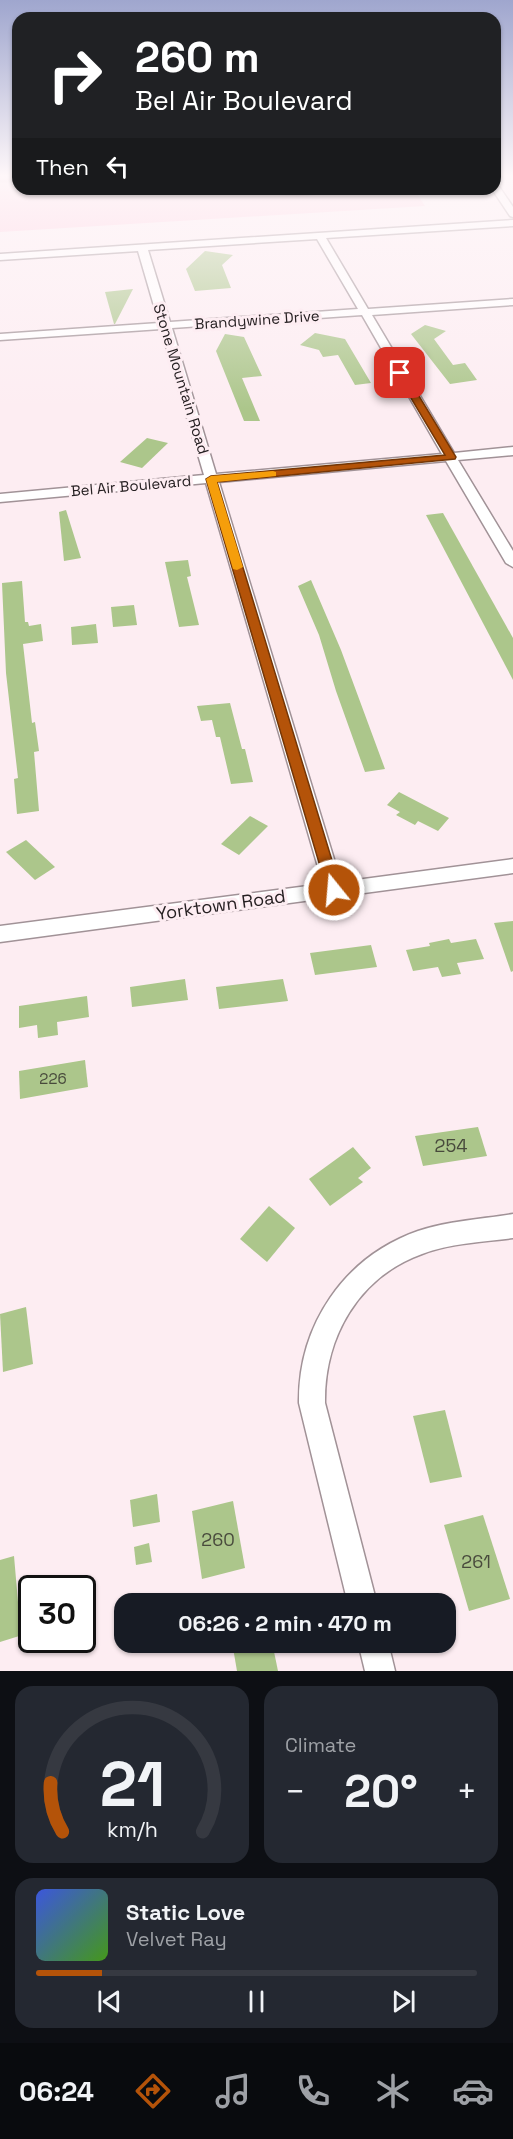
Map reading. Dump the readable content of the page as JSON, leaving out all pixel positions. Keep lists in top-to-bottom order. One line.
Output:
{"streets":{"street":["Brandywine Drive","Stone Mountain Road","Bel Air Boulevard","Yorktown Road"]},"crossings":[["Brandywine Drive","Stone Mountain Road"],["Stone Mountain Road","Bel Air Boulevard"],["Stone Mountain Road","Yorktown Road"]],"house_numbers":["226","254","260","261"],"page":{"turn":["260 m","Bel Air Boulevard"],"then":"Then","limit":"30","trip":"06:26 · 2 min · 470 m","tile":"Climate","heat":["−","20°","+"],"song":["Static Love","Velvet Ray"],"tabs":"06:24","gauge":["21","km/h"]}}
